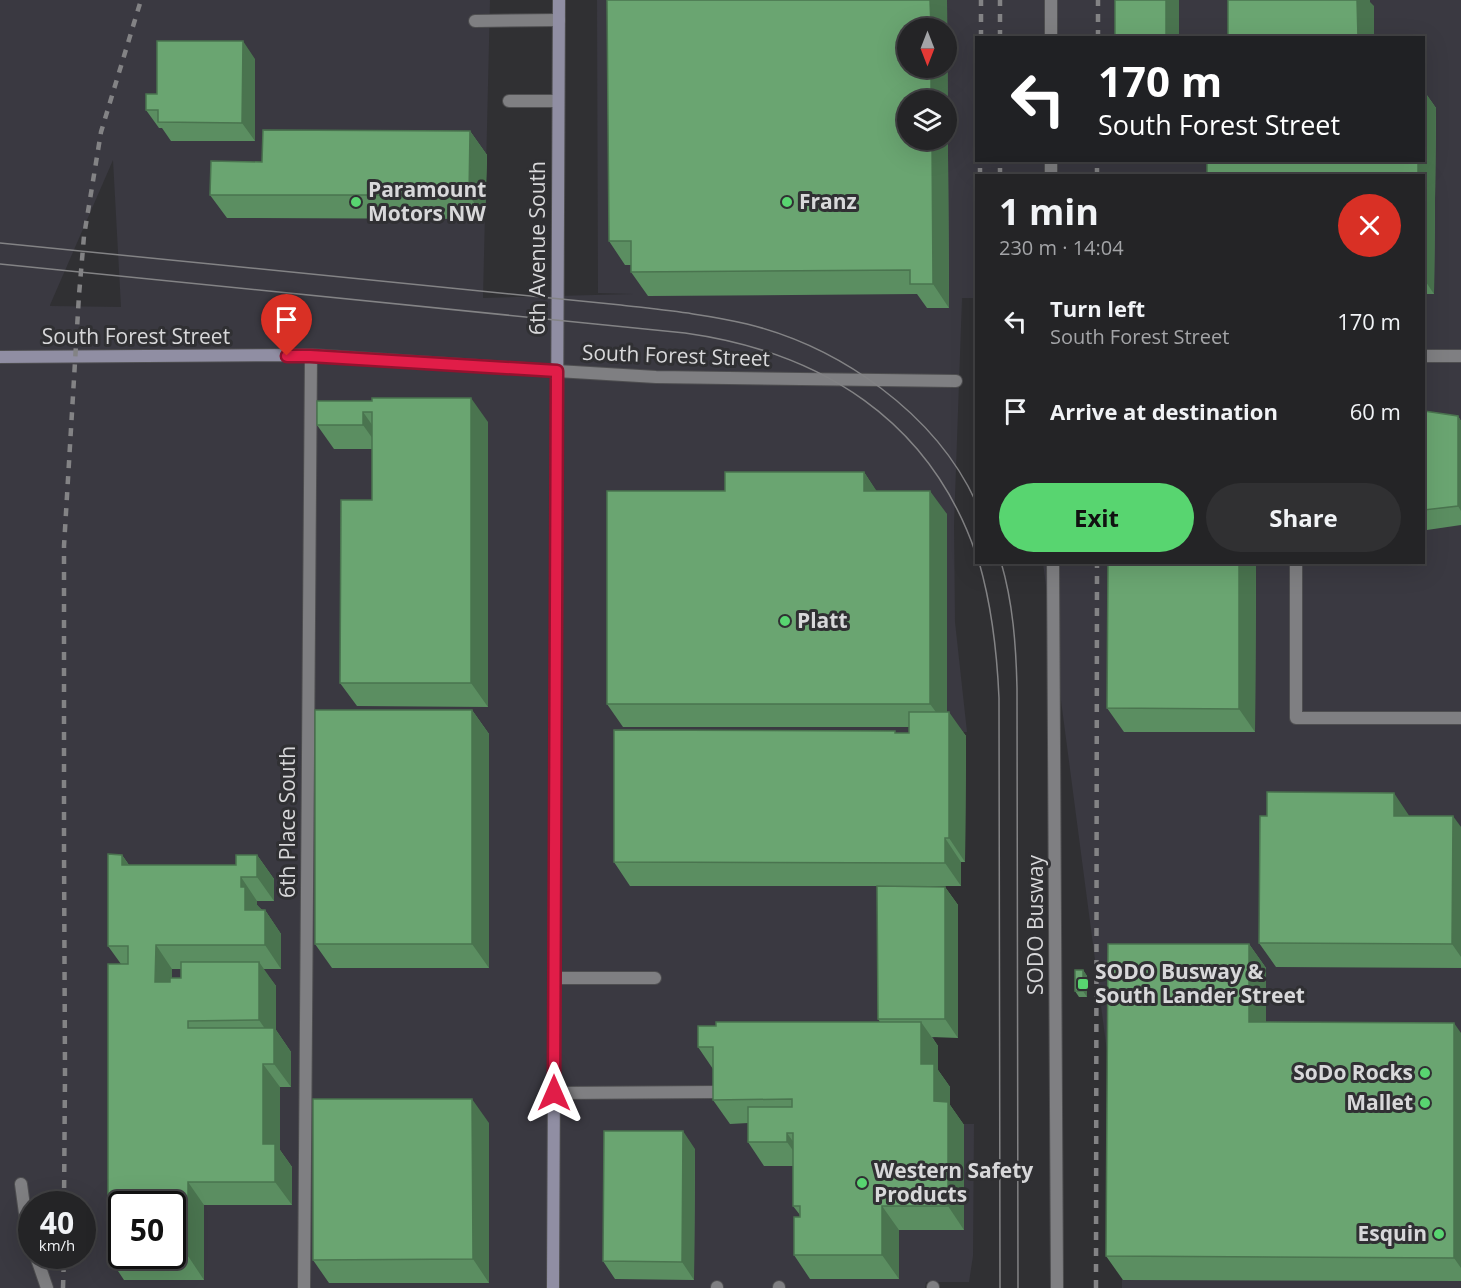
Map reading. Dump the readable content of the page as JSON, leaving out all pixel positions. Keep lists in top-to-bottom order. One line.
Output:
{"streets":{"main road":["6th Avenue South","South Forest Street"],"street":["6th Place South","SODO Busway"]},"crossings":[["6th Avenue South","South Forest Street"],["South Forest Street","6th Place South"]],"places":{"other":["Paramount Motors NW","Franz","Platt","SoDo Rocks","Mallet","Western Safety Products","Esquin"],"transit":["SODO Busway & South Lander Street"]},"north":"bottom","page":{"turn":["170 m","South Forest Street"],"heading":["1 min","230 m · 14:04"],"list":[{"name":"Turn left","note":"South Forest Street","value":"170 m"},{"name":"Arrive at destination","value":"60 m"}],"buttons":["Exit","Share"],"speed":"40 km/h","limit":"50"}}
